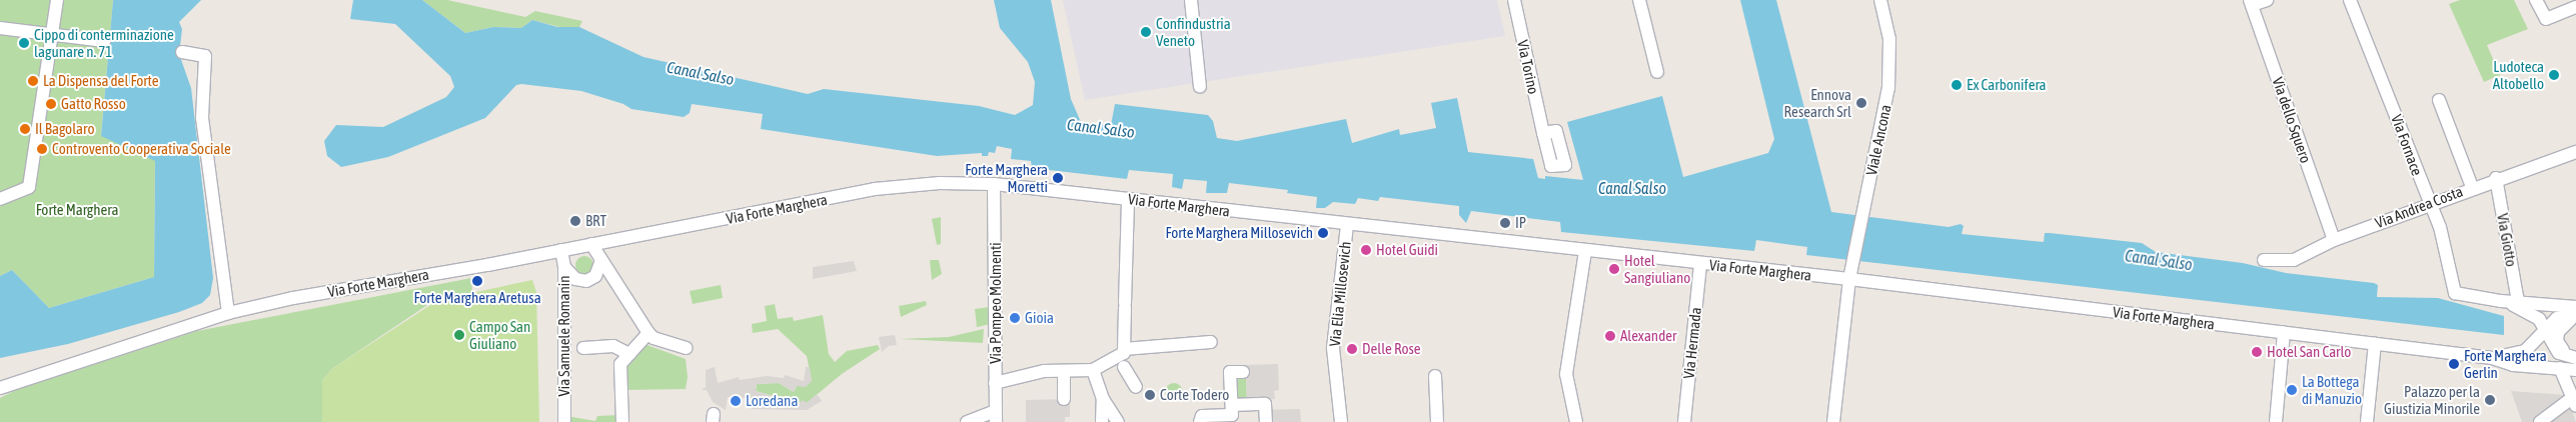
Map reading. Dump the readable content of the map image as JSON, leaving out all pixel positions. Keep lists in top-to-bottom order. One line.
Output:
{"streets":{"street":["Via Torino","Via dello Squero","Viale Ancona","Via Fornace","Via Forte Marghera","Via Andrea Costa","Via Giotto","Via Elia Millosevich","Via Pompeo Molmenti","Via Samuele Romanin","Via Hermada"]},"crossings":[["Via dello Squero","Via Andrea Costa"],["Viale Ancona","Via Forte Marghera"],["Via Fornace","Via Andrea Costa"],["Via Fornace","Via Giotto"],["Via Forte Marghera","Via Elia Millosevich"],["Via Forte Marghera","Via Pompeo Molmenti"],["Via Forte Marghera","Via Samuele Romanin"],["Via Forte Marghera","Via Hermada"],["Via Andrea Costa","Via Giotto"]],"water":["Canal Salso"],"parks":["Forte Marghera"],"places":["Confindustria Veneto","Cippo di conterminazione lagunare n. 71","Ludoteca Altobello","La Dispensa del Forte","Ex Carbonifera","Ennova Research Srl","Gatto Rosso","Il Bagolaro","Controvento Cooperativa Sociale","Forte Marghera Moretti","BRT","IP","Forte Marghera Millosevich","Hotel Guidi","Hotel Sangiuliano","Forte Marghera Aretusa","Gioia","Campo San Giuliano","Alexander","Delle Rose","Hotel San Carlo","Forte Marghera Gerlin","La Bottega di Manuzio","Corte Todero","Palazzo per la Giustizia Minorile","Loredana"]}
